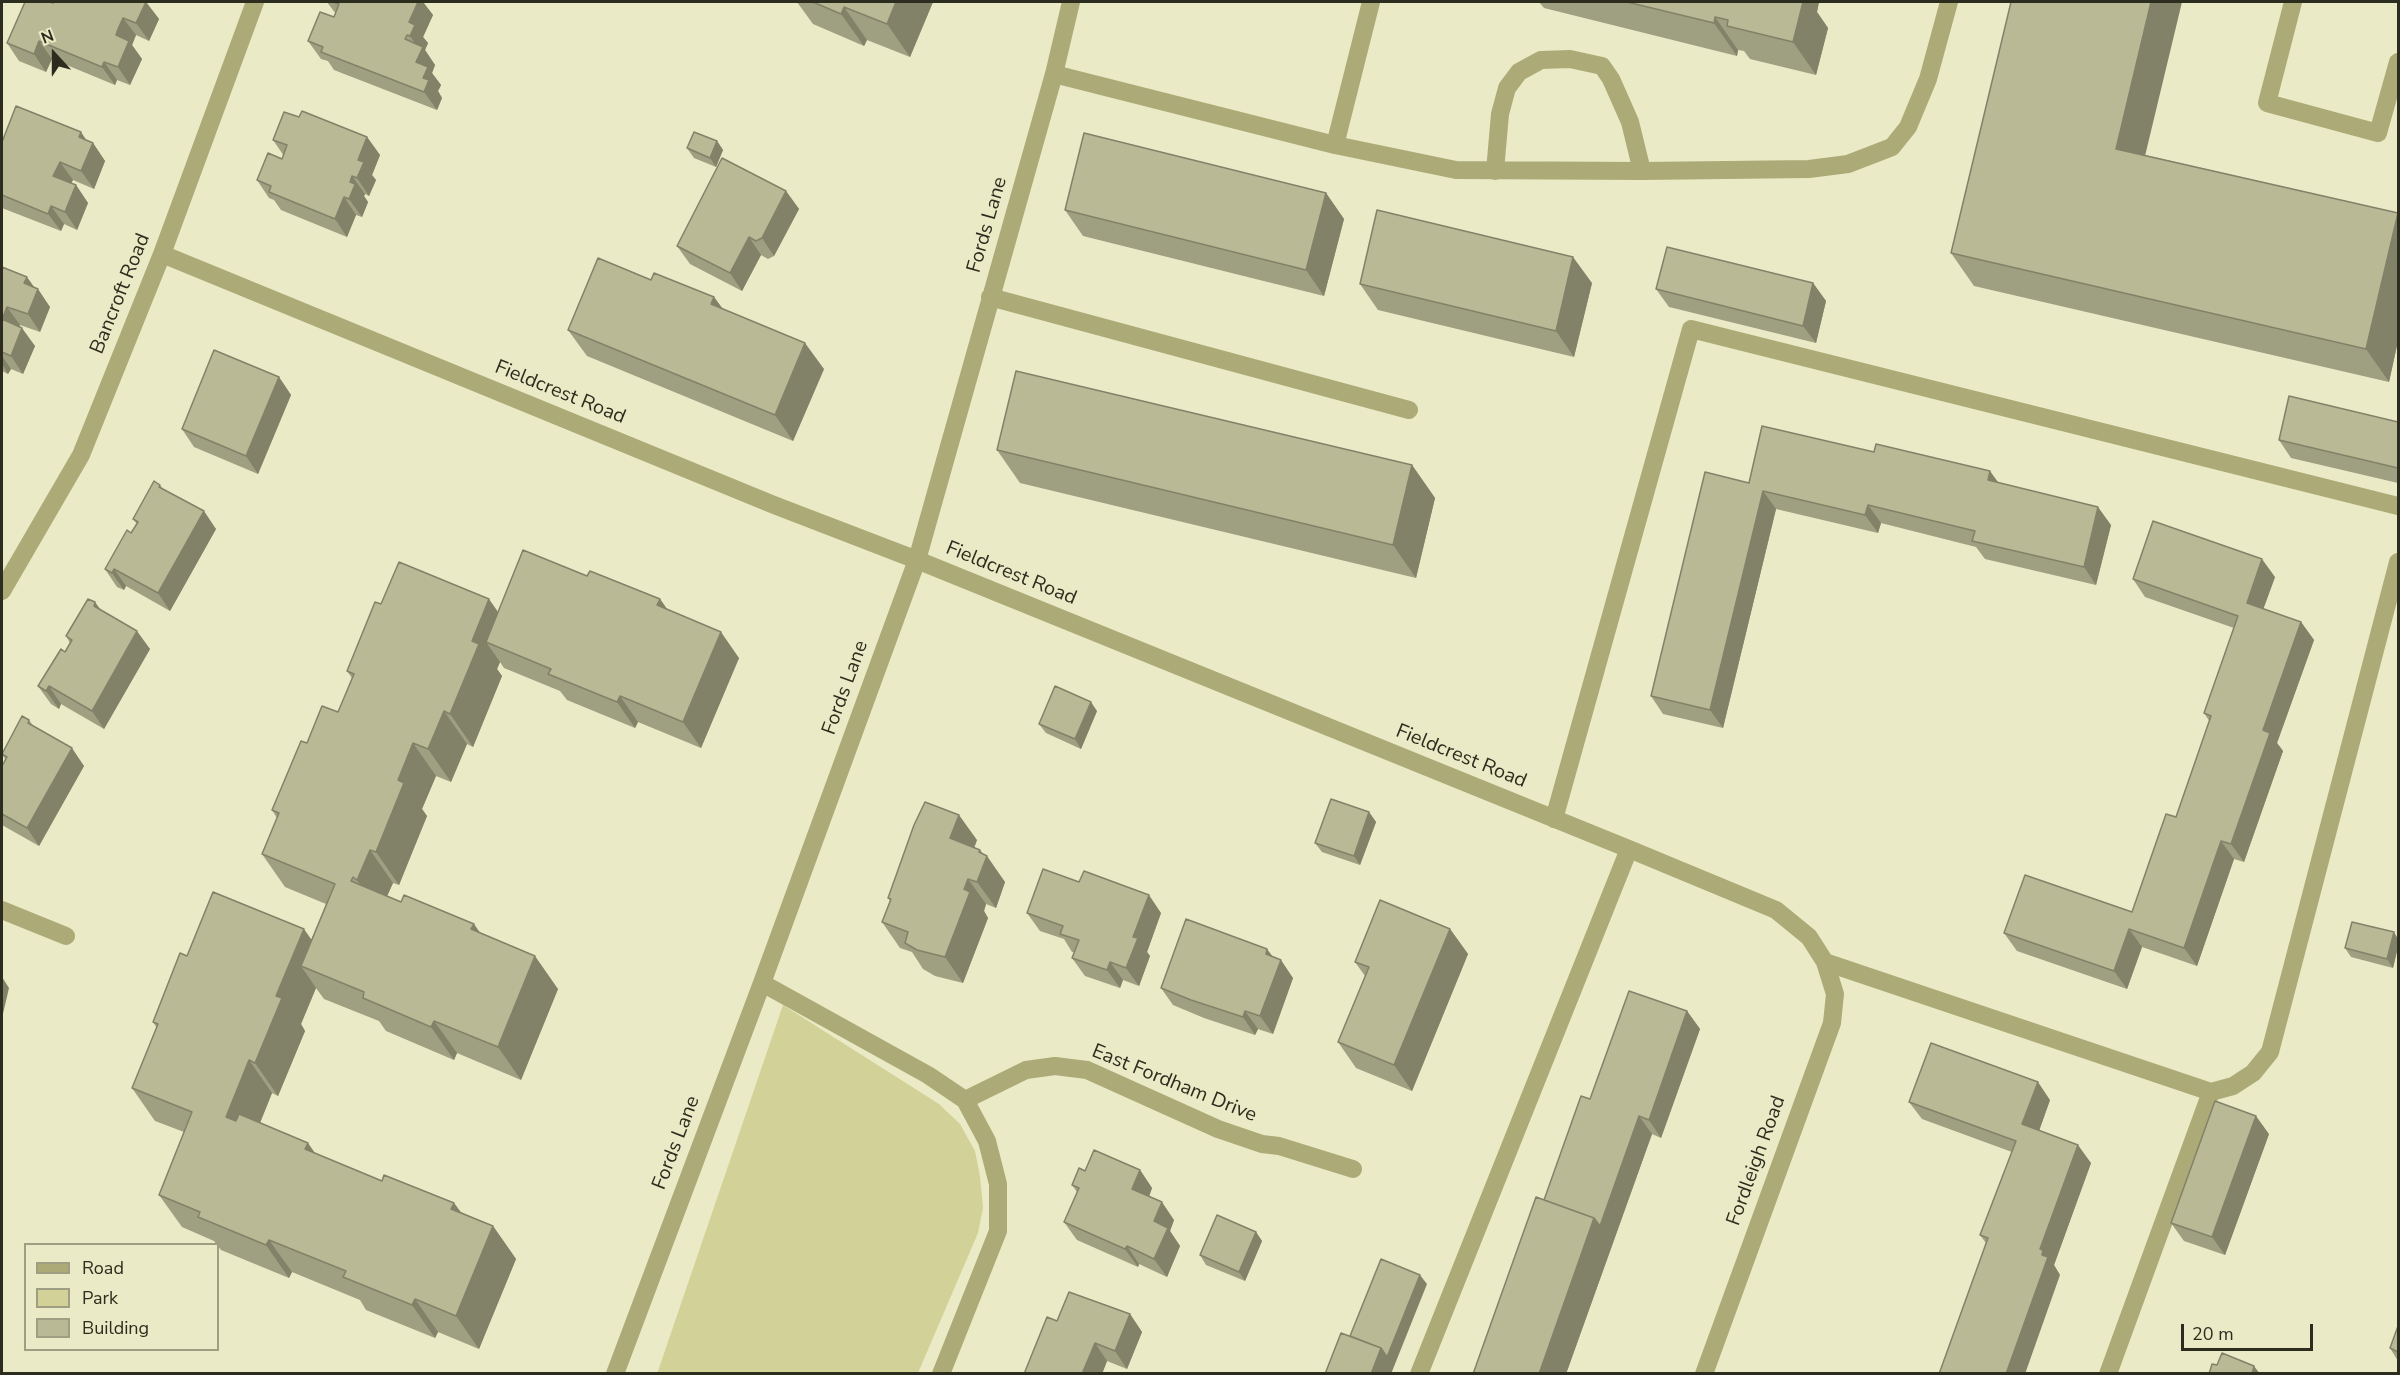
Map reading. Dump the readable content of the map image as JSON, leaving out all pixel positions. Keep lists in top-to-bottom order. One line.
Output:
{"streets":{"street":["Fords Lane","Bancroft Road","Fieldcrest Road","East Fordham Drive","Fordleigh Road"]},"crossings":[["Fords Lane","Fieldcrest Road"],["Bancroft Road","Fieldcrest Road"],["Fieldcrest Road","Fordleigh Road"]],"legend":["Road","Park","Building"],"scale_bar":"20 m","north":"top"}
